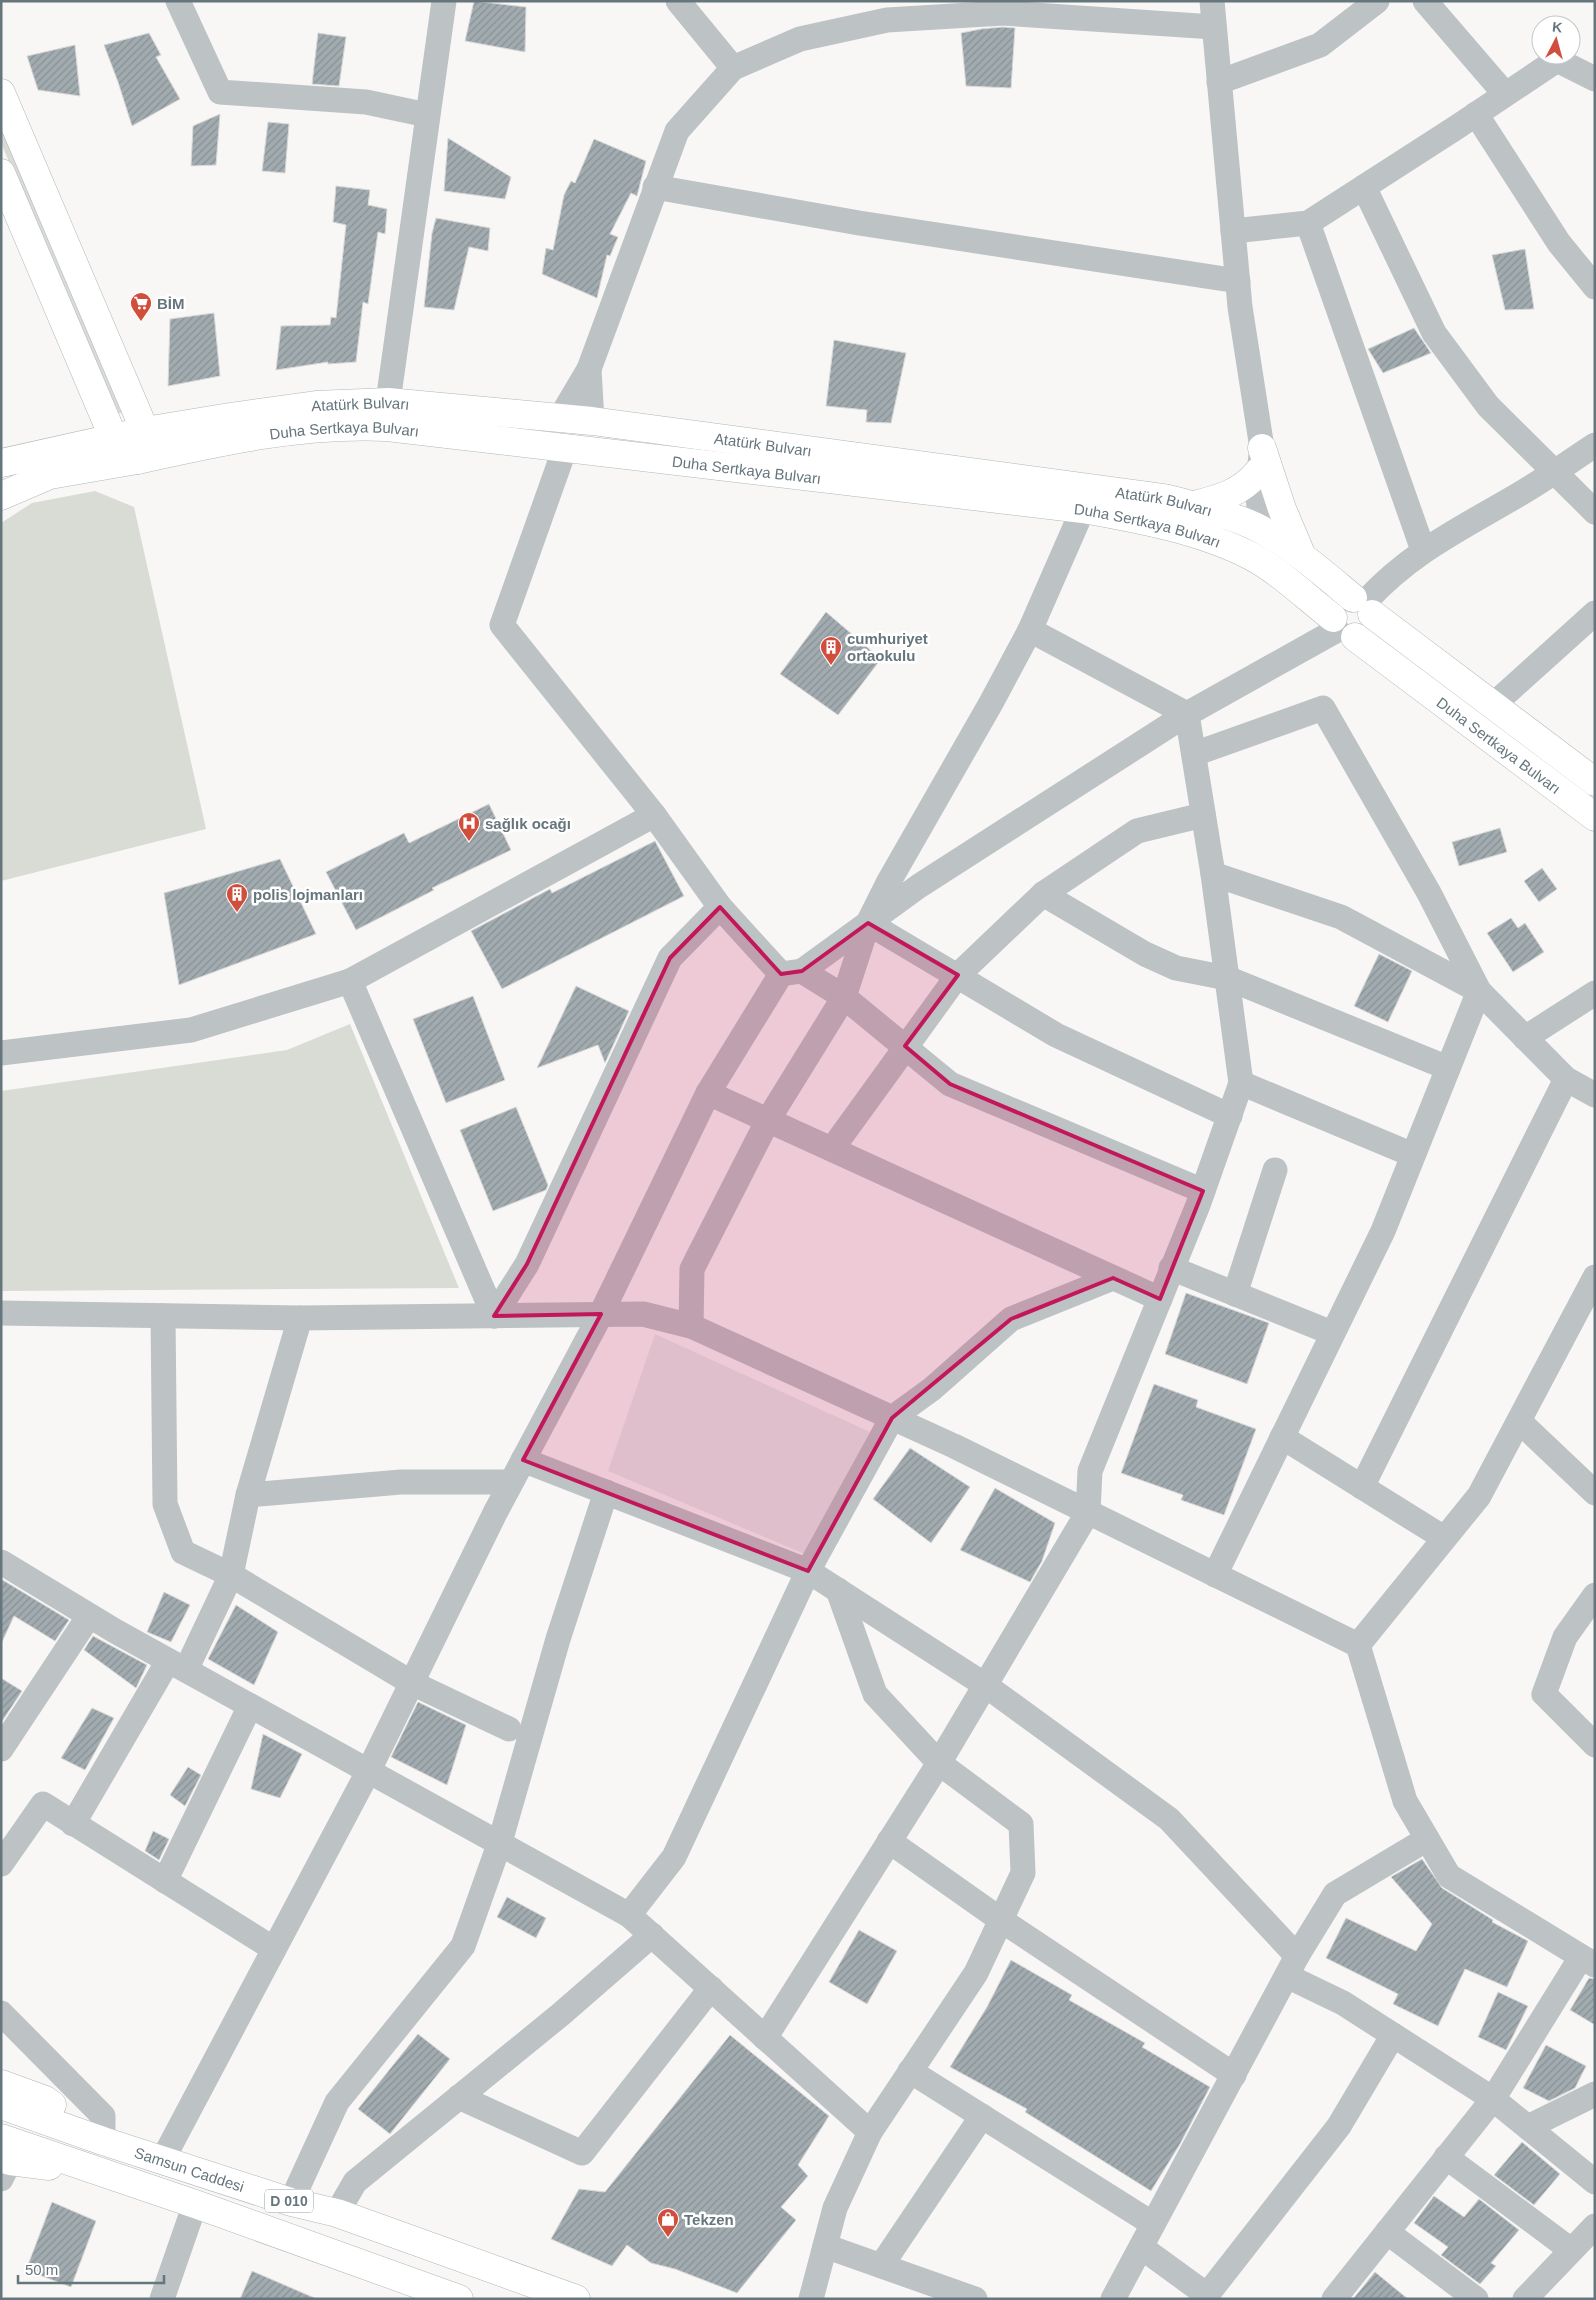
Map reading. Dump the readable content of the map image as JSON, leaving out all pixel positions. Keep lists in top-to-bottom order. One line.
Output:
{"streets":{"main road":["Atatürk Bulvarı","Duha Sertkaya Bulvarı","Samsun Caddesi","D 010"]},"crossings":[["Atatürk Bulvarı","Duha Sertkaya Bulvarı"]],"places":{"supermarket":["BİM"],"building":["cumhuriyet ortaokulu","polis lojmanları"],"hospital":["sağlık ocağı"],"shop":["Tekzen"]},"scale_bar":"50 m","north":"top"}
